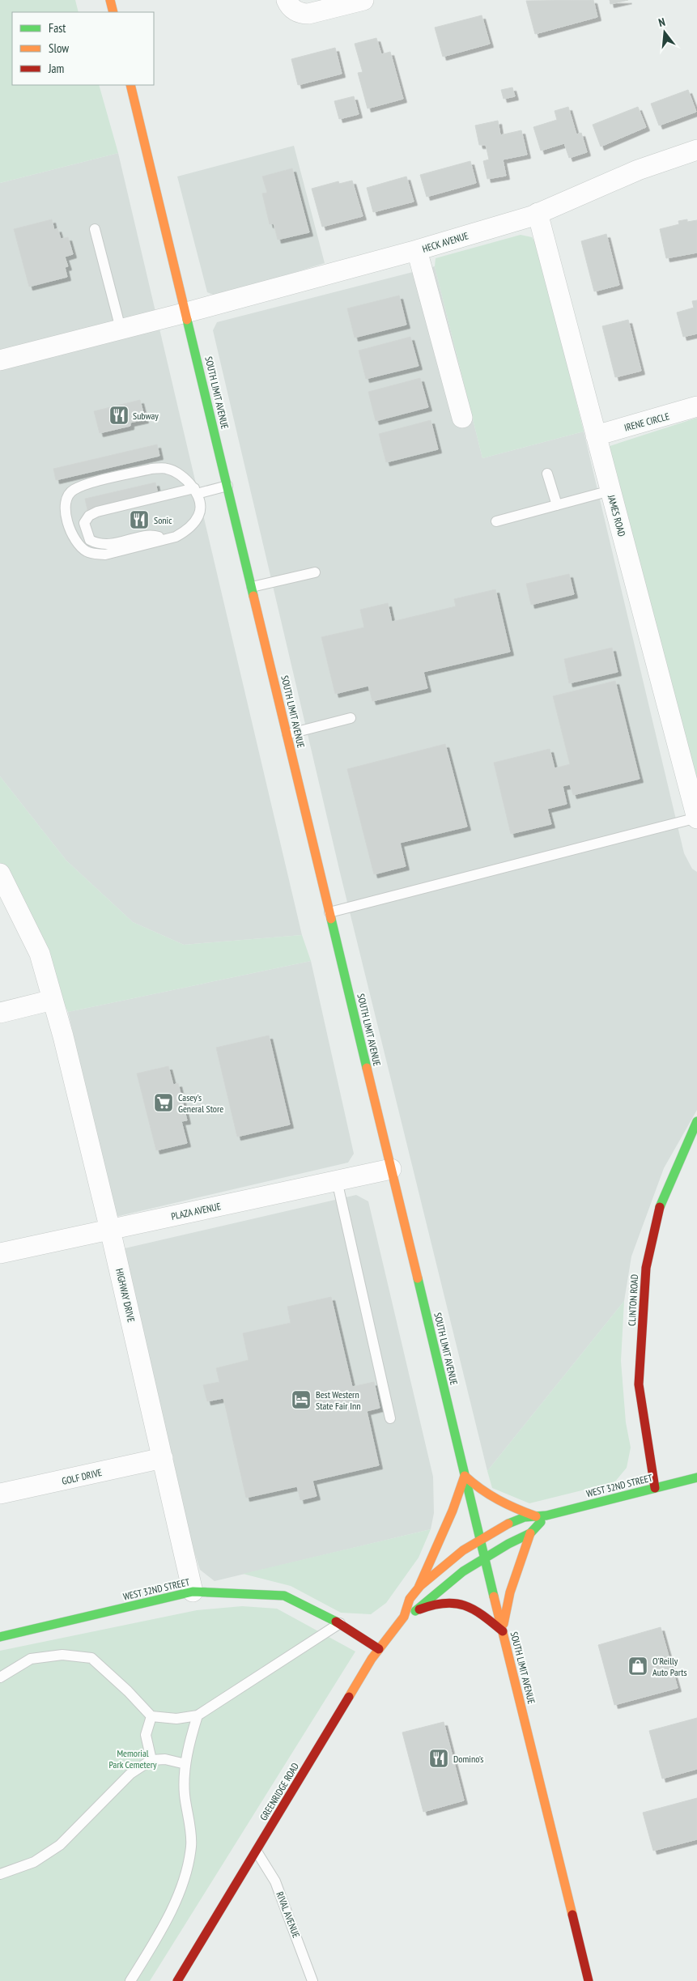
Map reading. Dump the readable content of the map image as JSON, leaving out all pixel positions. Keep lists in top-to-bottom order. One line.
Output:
{"streets":{"main road":["SOUTH LIMIT AVENUE","CLINTON ROAD","WEST 32ND STREET","GREENRIDGE ROAD"],"street":["HECK AVENUE","IRENE CIRCLE","JAMES ROAD","PLAZA AVENUE","HIGHWAY DRIVE","GOLF DRIVE"],"lane":["RIVAL AVENUE"]},"crossings":[["HECK AVENUE","SOUTH LIMIT AVENUE"],["HECK AVENUE","JAMES ROAD"],["SOUTH LIMIT AVENUE","PLAZA AVENUE"],["SOUTH LIMIT AVENUE","WEST 32ND STREET"],["SOUTH LIMIT AVENUE","GREENRIDGE ROAD"],["IRENE CIRCLE","JAMES ROAD"],["PLAZA AVENUE","HIGHWAY DRIVE"],["HIGHWAY DRIVE","GOLF DRIVE"],["HIGHWAY DRIVE","WEST 32ND STREET"],["CLINTON ROAD","WEST 32ND STREET"],["WEST 32ND STREET","GREENRIDGE ROAD"],["GREENRIDGE ROAD","RIVAL AVENUE"]],"parks":["Memorial Park Cemetery"],"places":{"restaurant":["Subway","Sonic","Domino's"],"supermarket":["Casey's General Store"],"hotel":["Best Western State Fair Inn"],"shop":["O'Reilly Auto Parts"]},"legend":["Fast","Slow","Jam"],"north":"top"}
